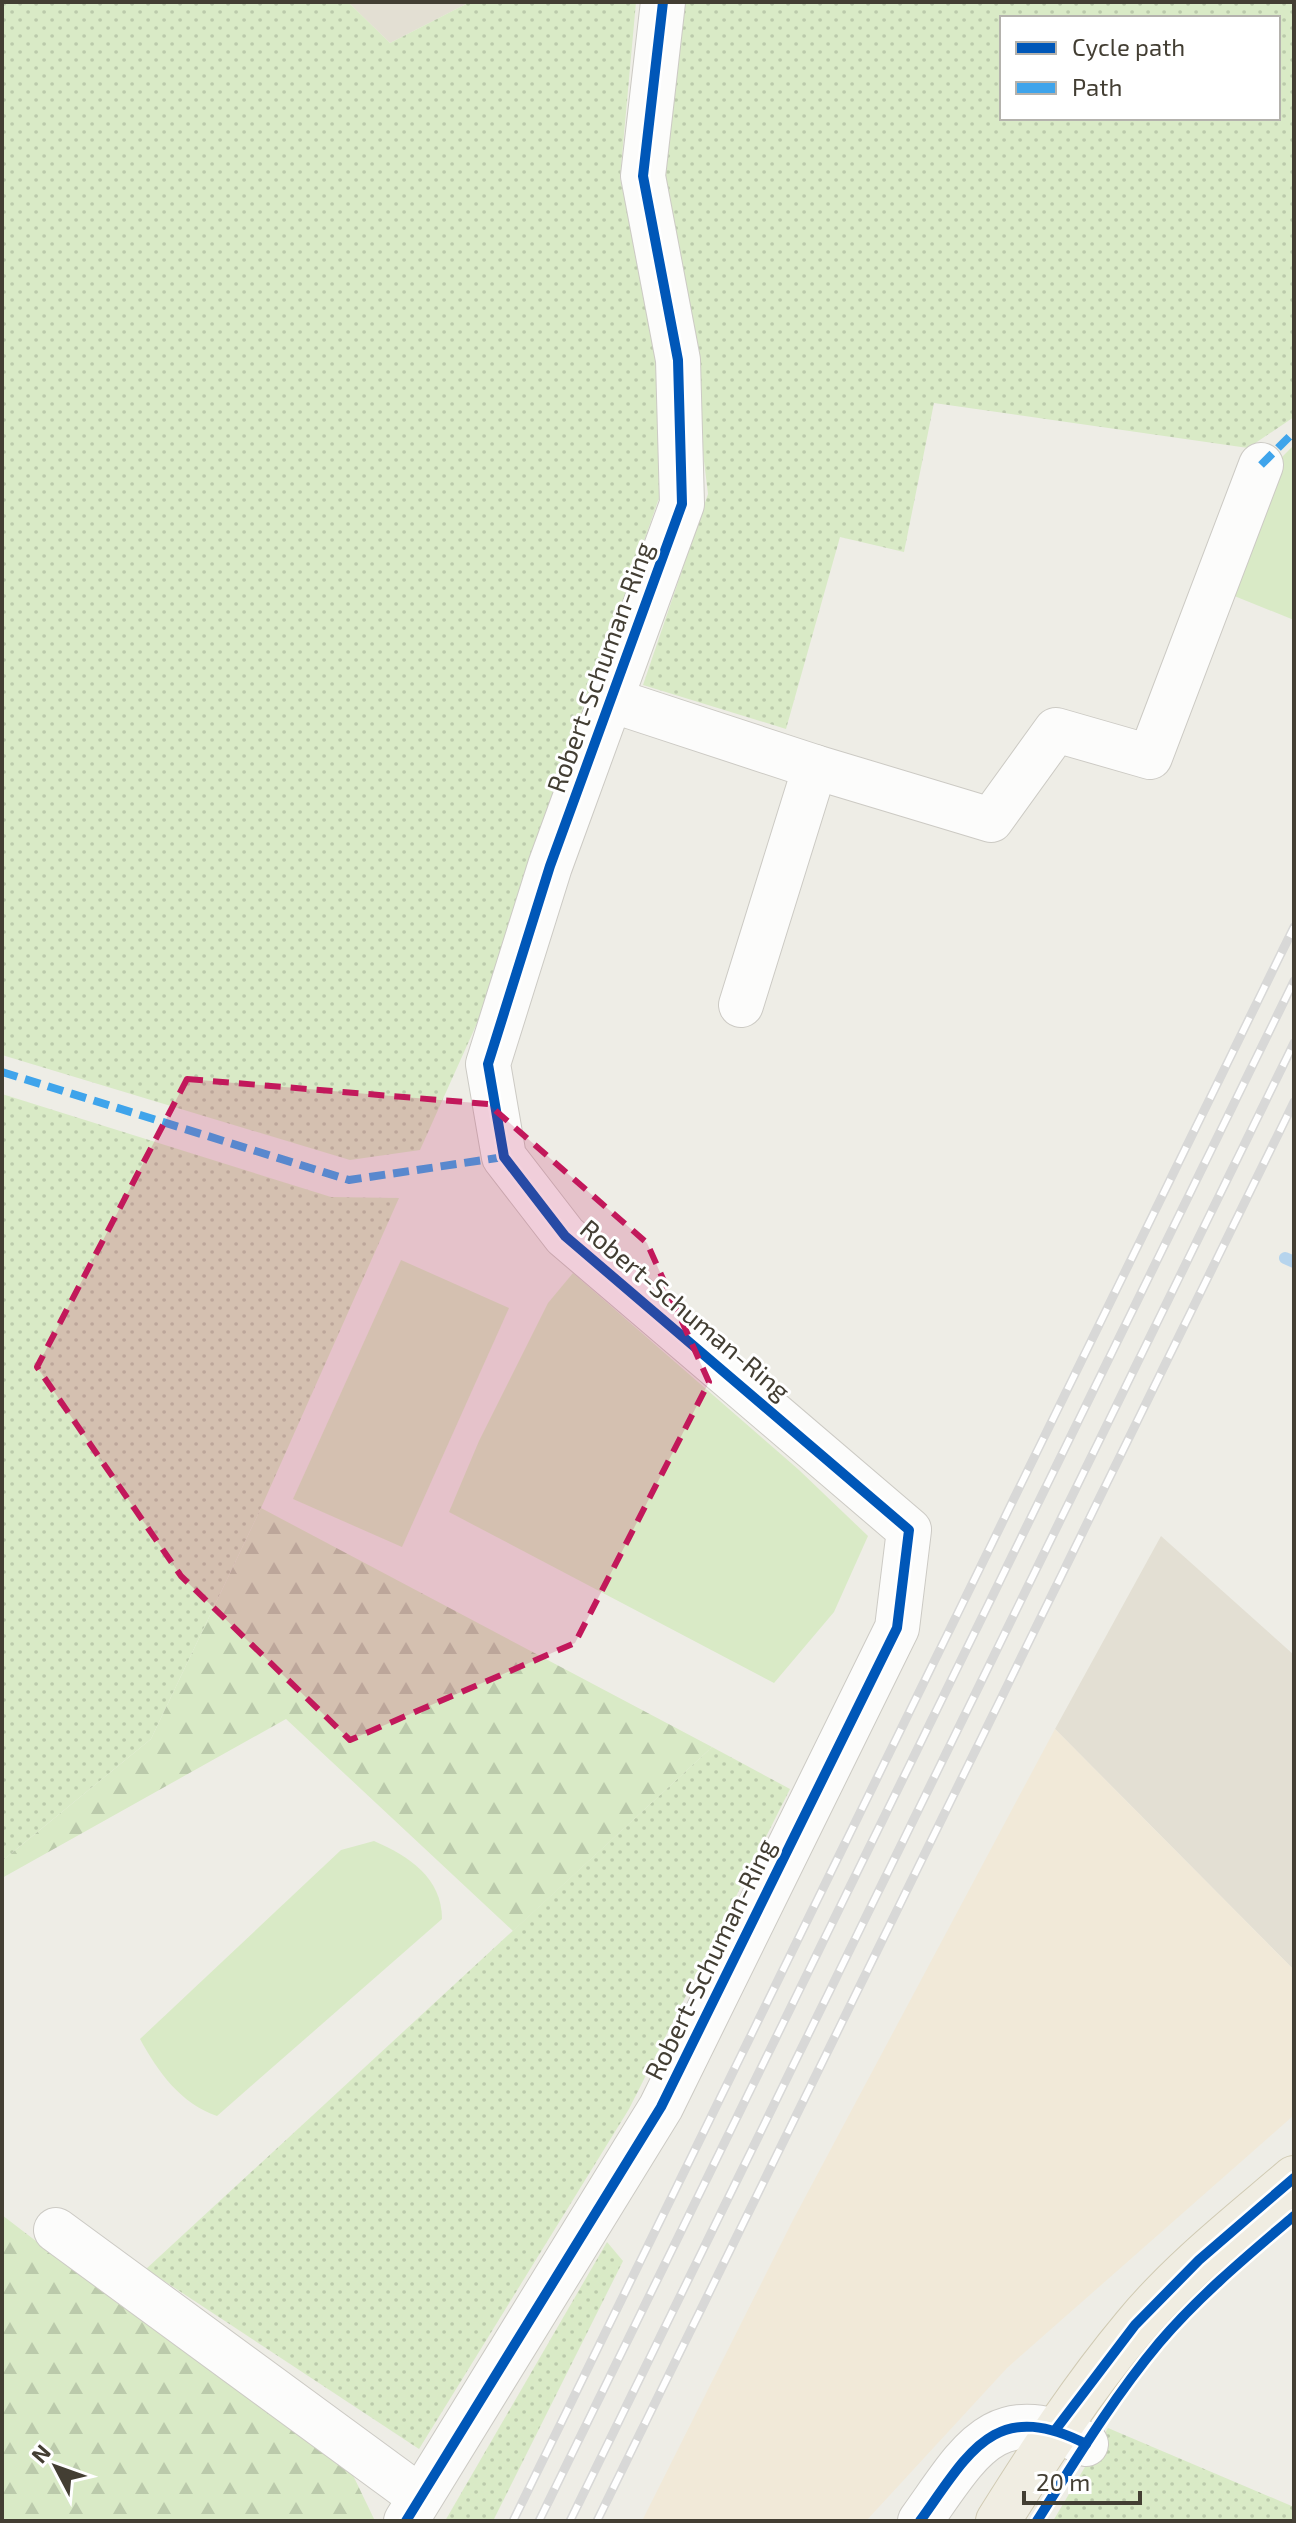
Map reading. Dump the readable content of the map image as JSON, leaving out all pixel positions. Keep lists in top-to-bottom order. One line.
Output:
{"streets":{"street":["Robert-Schuman-Ring"]},"legend":["Cycle path","Path"],"scale_bar":"20 m","north":"top left"}
